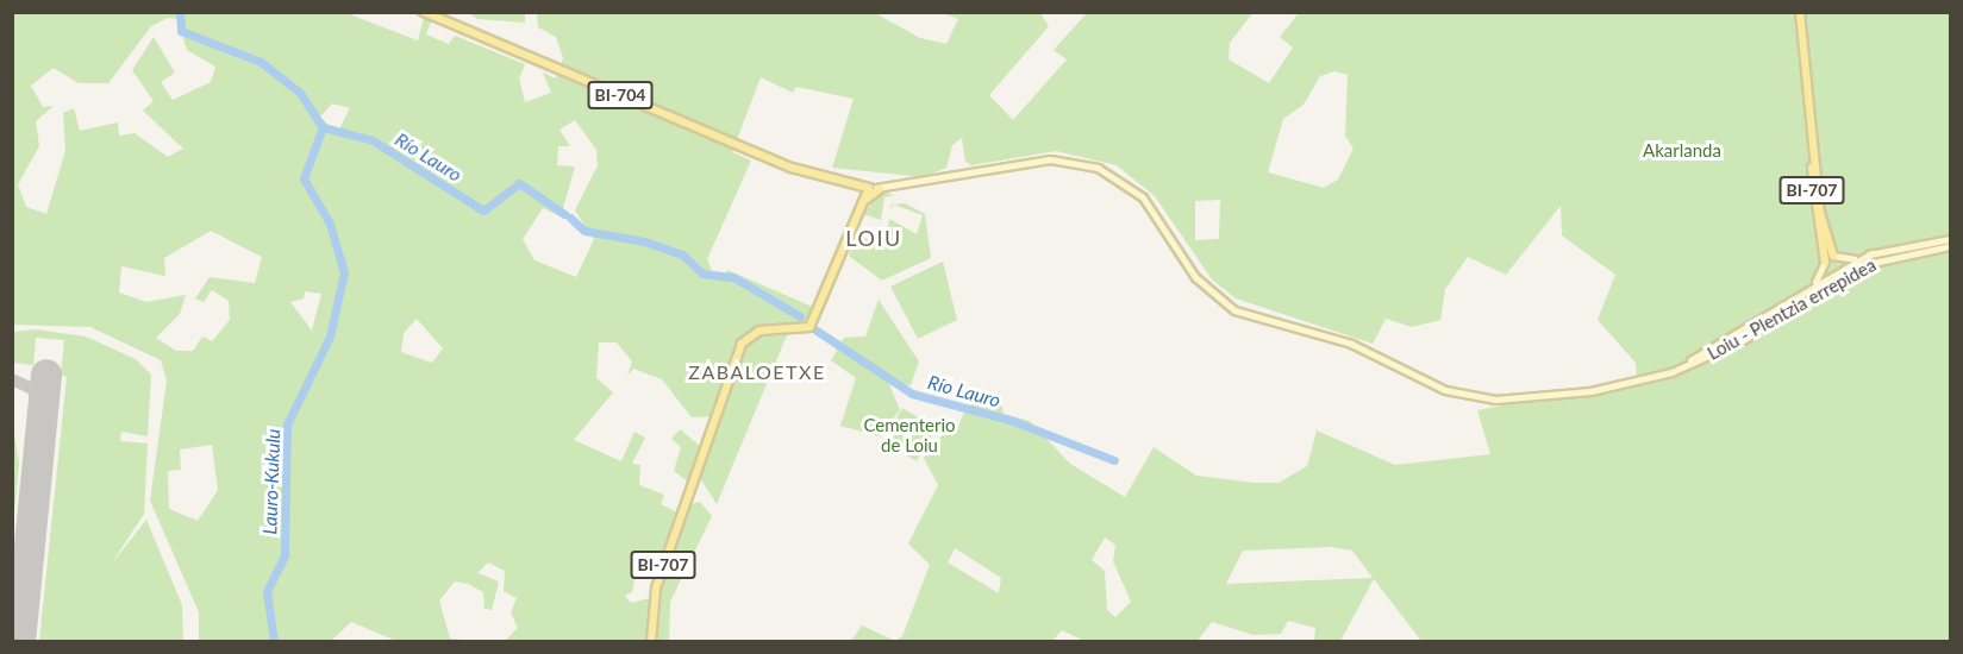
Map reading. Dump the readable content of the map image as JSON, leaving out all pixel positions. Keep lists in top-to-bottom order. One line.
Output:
{"streets":{"main road":["BI-704","BI-707","Loiu - Plentzia errepidea"]},"crossings":[["BI-704","BI-707"]],"districts":["LOIU","ZABALOETXE"],"water":["Río Lauro","Lauro-Kukulu"],"parks":["Akarlanda","Cementerio de Loiu"]}
